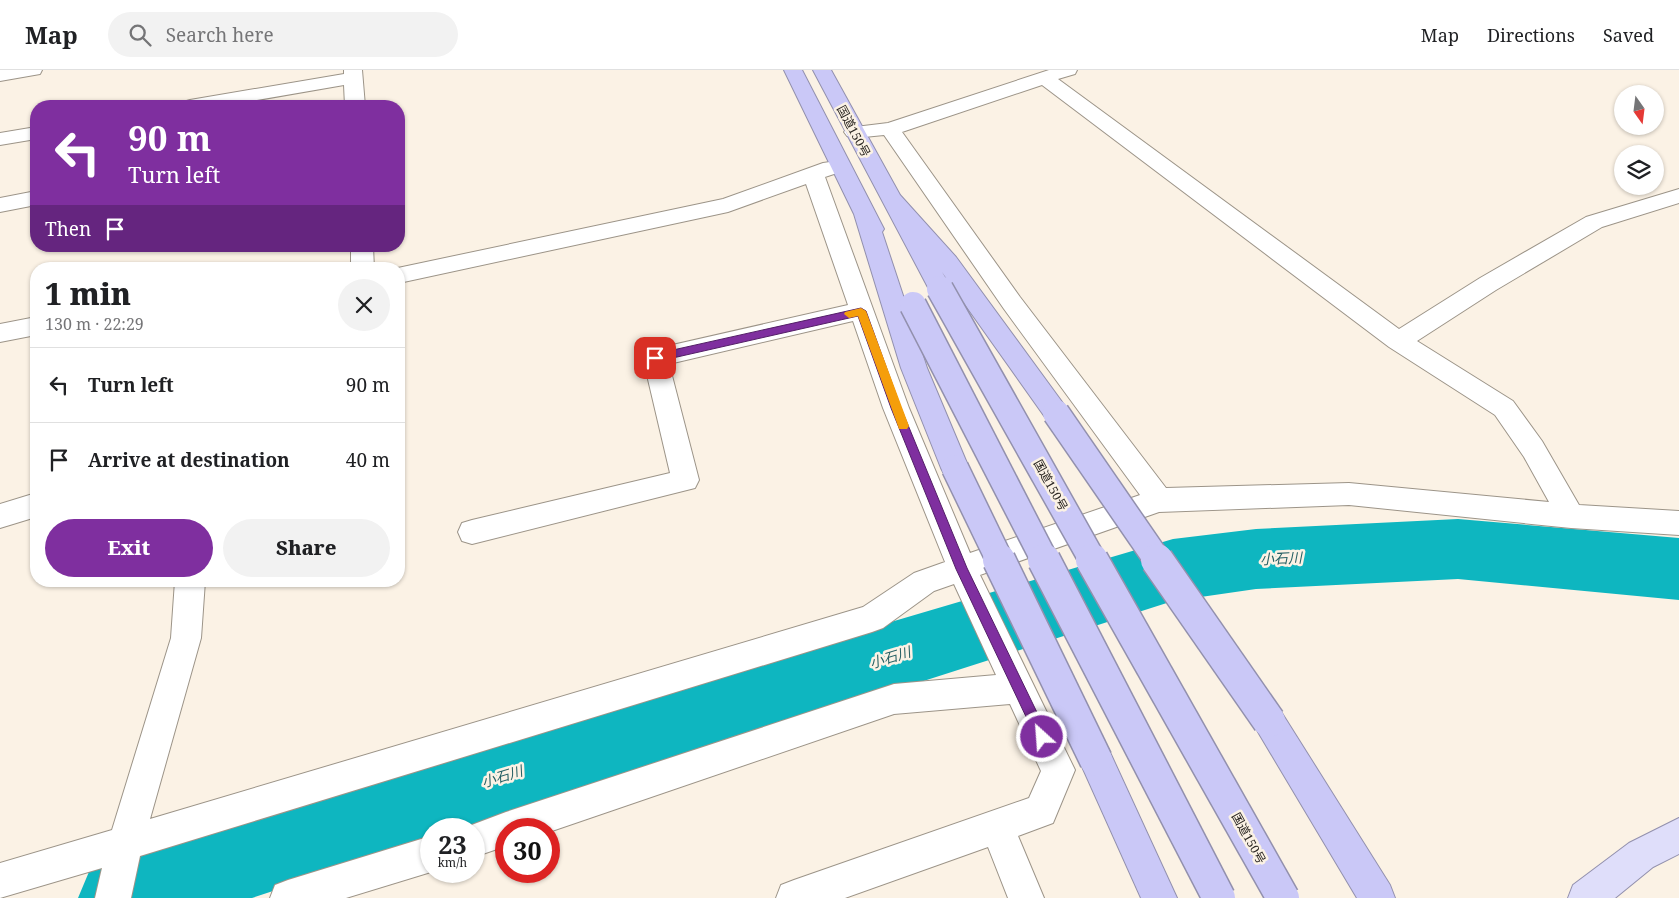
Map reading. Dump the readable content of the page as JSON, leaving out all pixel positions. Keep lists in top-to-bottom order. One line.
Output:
{"streets":{"highway":["国道150号"]},"water":["小石川"],"north":"bottom","page":{"header":"Map","search":"Search here","nav":["Map","Directions","Saved"],"turn":["90 m","Turn left"],"then":"Then","heading":["1 min","130 m · 22:29"],"list":[{"name":"Turn left","value":"90 m"},{"name":"Arrive at destination","value":"40 m"}],"buttons":["Exit","Share"],"speed":"23 km/h","limit":"30"}}
